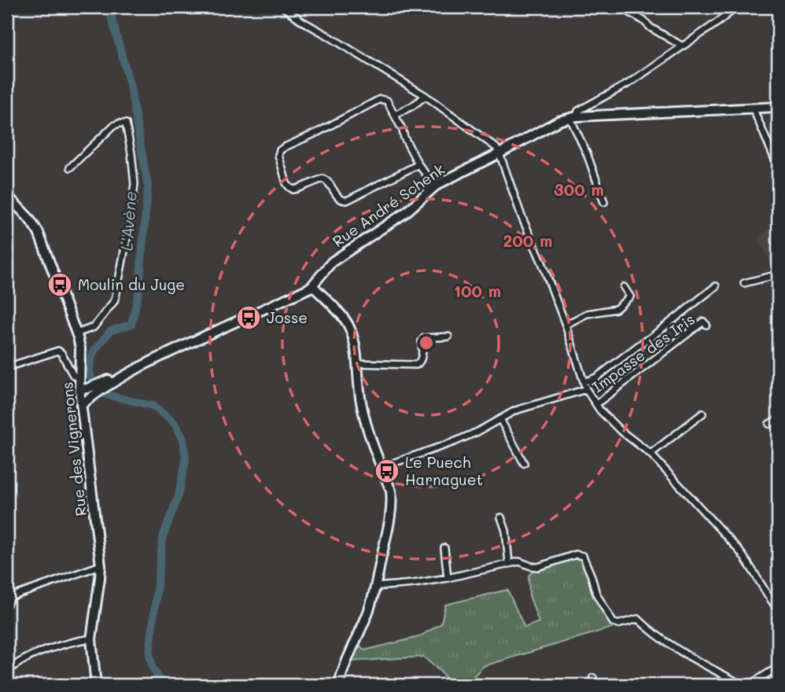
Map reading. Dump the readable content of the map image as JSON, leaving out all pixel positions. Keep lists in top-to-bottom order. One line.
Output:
{"streets":{"street":["Rue André Schenk","Impasse des Iris","Rue des Vignerons"]},"crossings":[["Rue André Schenk","Rue des Vignerons"]],"water":["L'Avène"],"places":{"bus stop":["Moulin du Juge","Josse","Le Puech Harnaguet"]},"rings":["300 m","200 m","100 m"]}
